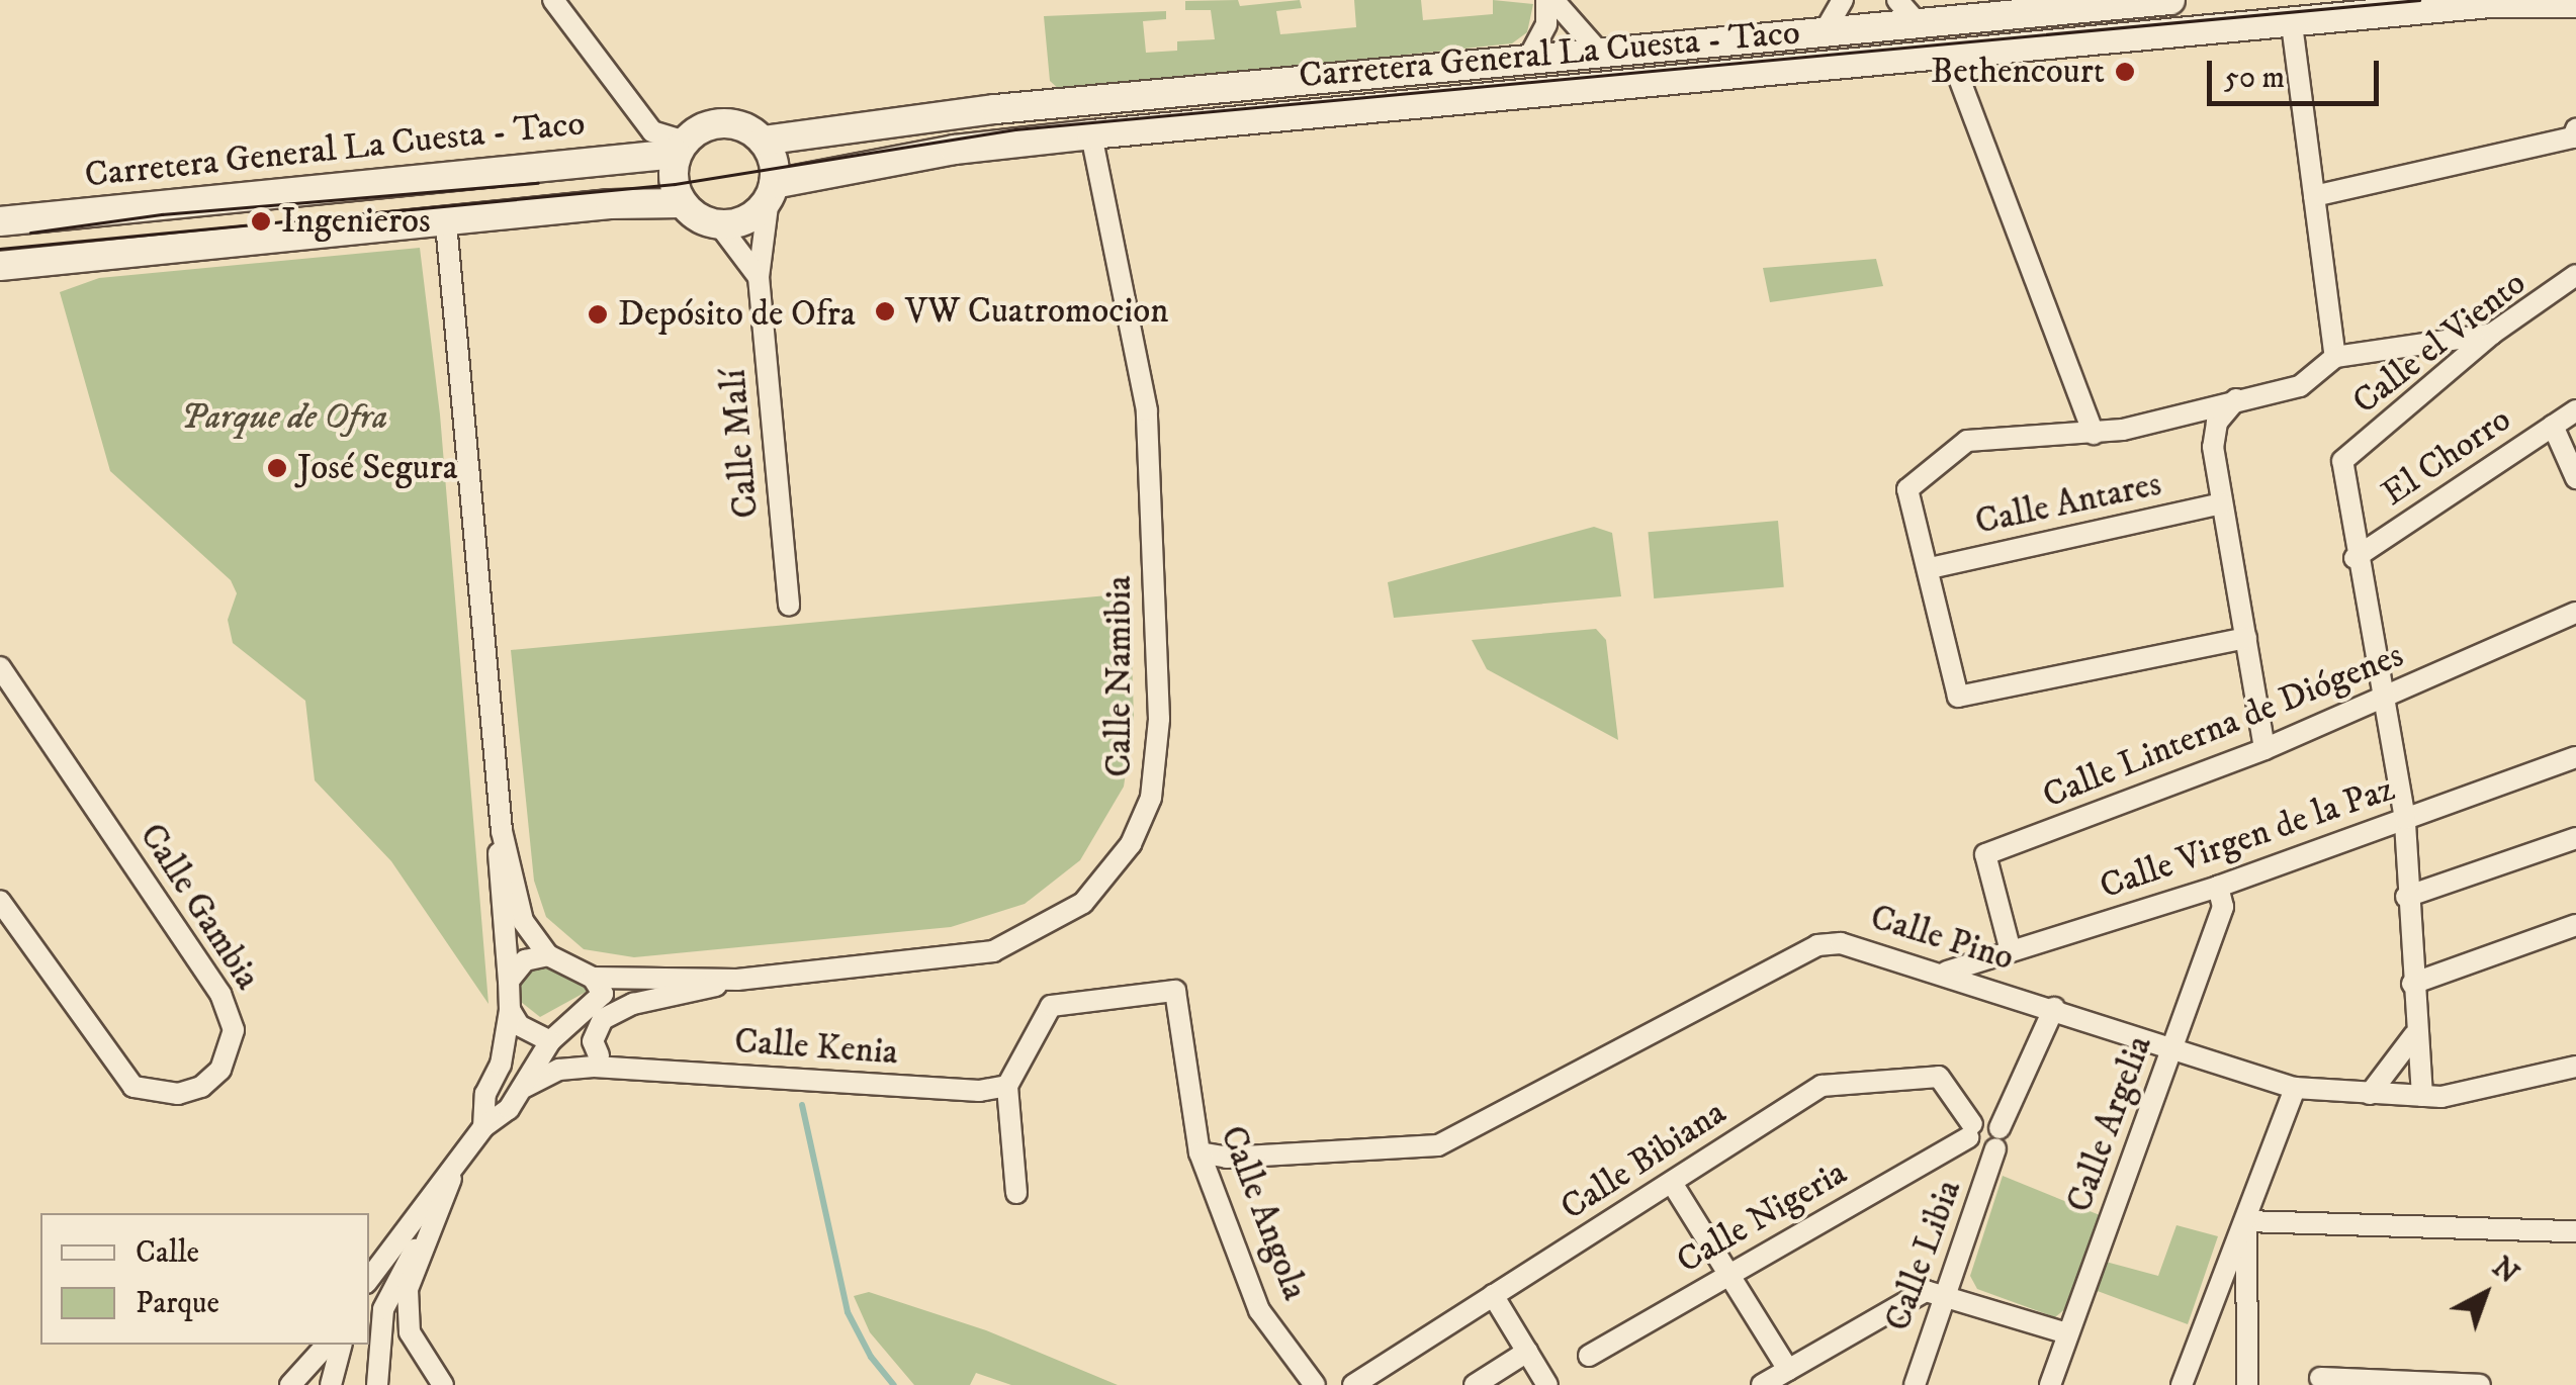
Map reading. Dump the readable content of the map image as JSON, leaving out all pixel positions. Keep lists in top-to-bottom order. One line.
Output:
{"streets":{"main road":["Carretera General La Cuesta - Taco"],"street":["Calle el Viento","Calle Malí","El Chorro","Calle Antares","Calle Namibia","Calle Linterna de Diógenes","Calle Virgen de la Paz","Calle Gambia","Calle Pino","Calle Kenia","Calle Argelia","Calle Bibiana","Calle Angola","Calle Nigeria","Calle Libia"]},"crossings":[["Carretera General La Cuesta - Taco","Calle Malí"],["Carretera General La Cuesta - Taco","Calle Namibia"],["Calle el Viento","El Chorro"],["Calle Namibia","Calle Kenia"],["Calle Linterna de Diógenes","Calle Virgen de la Paz"],["Calle Virgen de la Paz","Calle Pino"],["Calle Virgen de la Paz","Calle Argelia"],["Calle Pino","Calle Argelia"],["Calle Pino","Calle Angola"],["Calle Pino","Calle Libia"],["Calle Kenia","Calle Angola"],["Calle Bibiana","Calle Nigeria"]],"parks":["Parque de Ofra"],"places":["Bethencourt","Ingenieros","VW Cuatromocion","Depósito de Ofra","José Segura"],"legend":["Calle","Parque"],"scale_bar":"50 m","north":"top right"}
